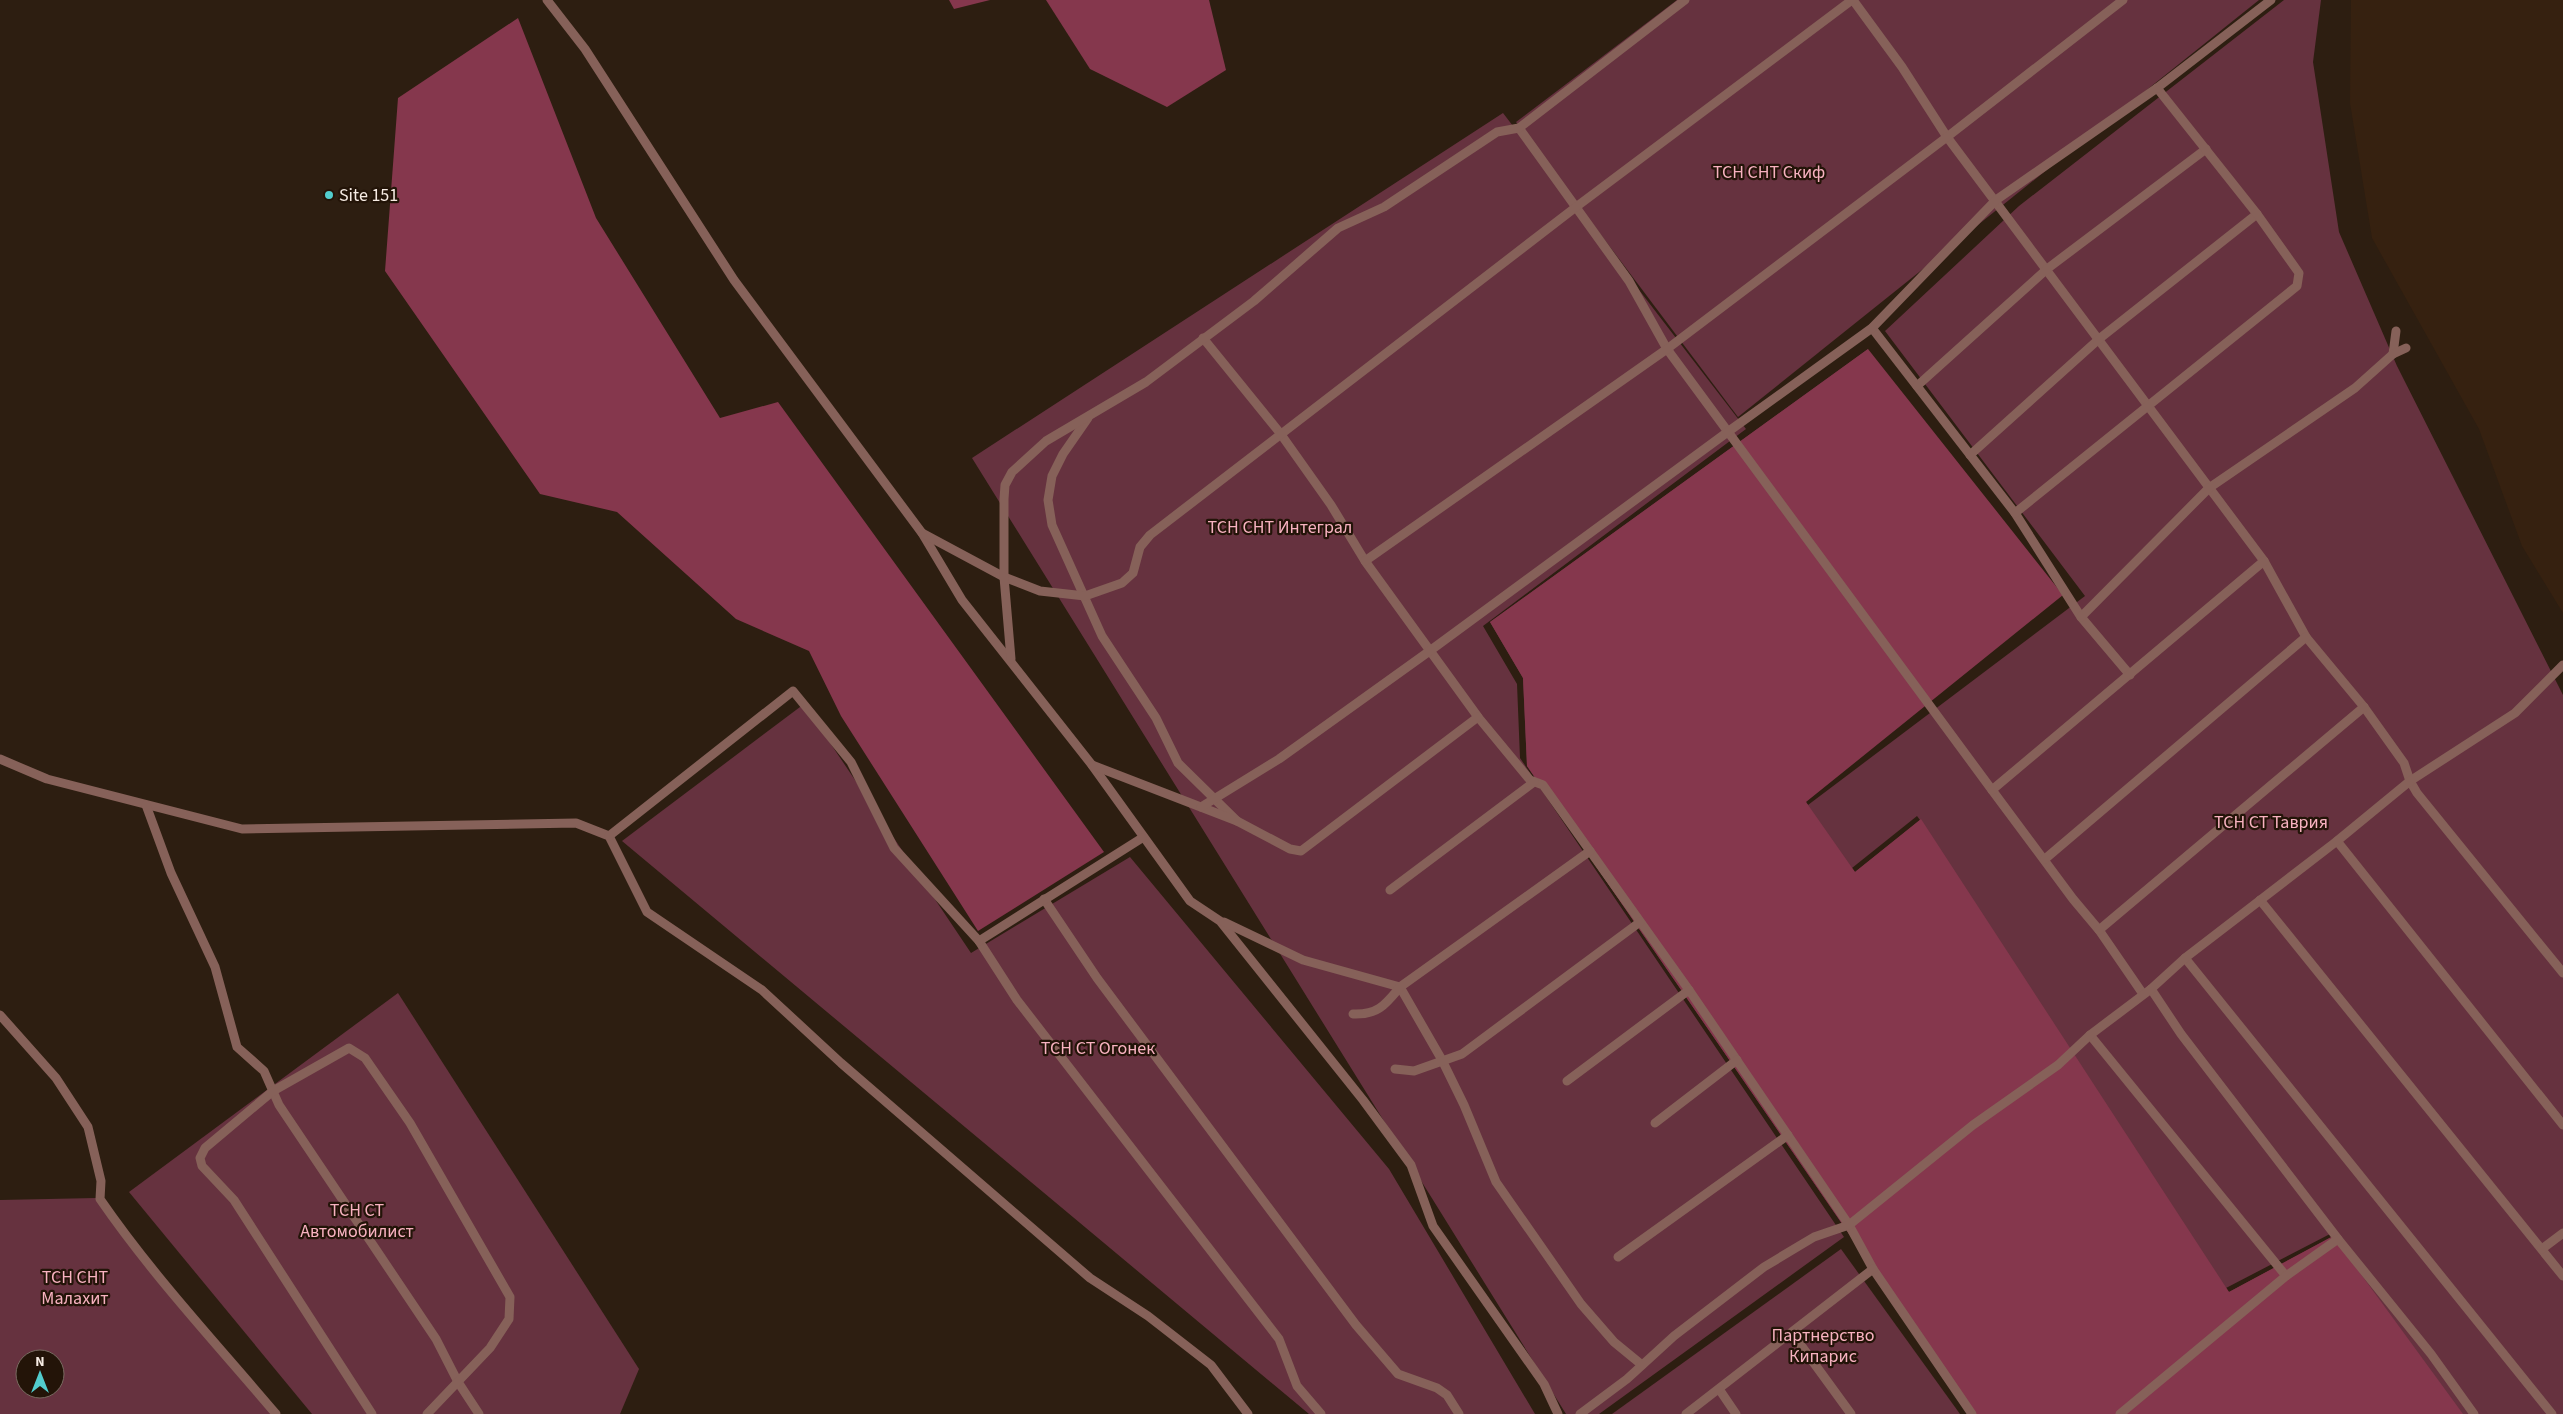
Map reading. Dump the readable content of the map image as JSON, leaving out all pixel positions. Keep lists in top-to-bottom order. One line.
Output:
{"parks":["ТСН СНТ Скиф","ТСН СНТ Интеграл","ТСН СТ Таврия","ТСН СТ Огонек","ТСН СТ Автомобилист","ТСН СНТ Малахит","Партнерство Кипарис"],"places":["Site 151"],"north":"top"}
